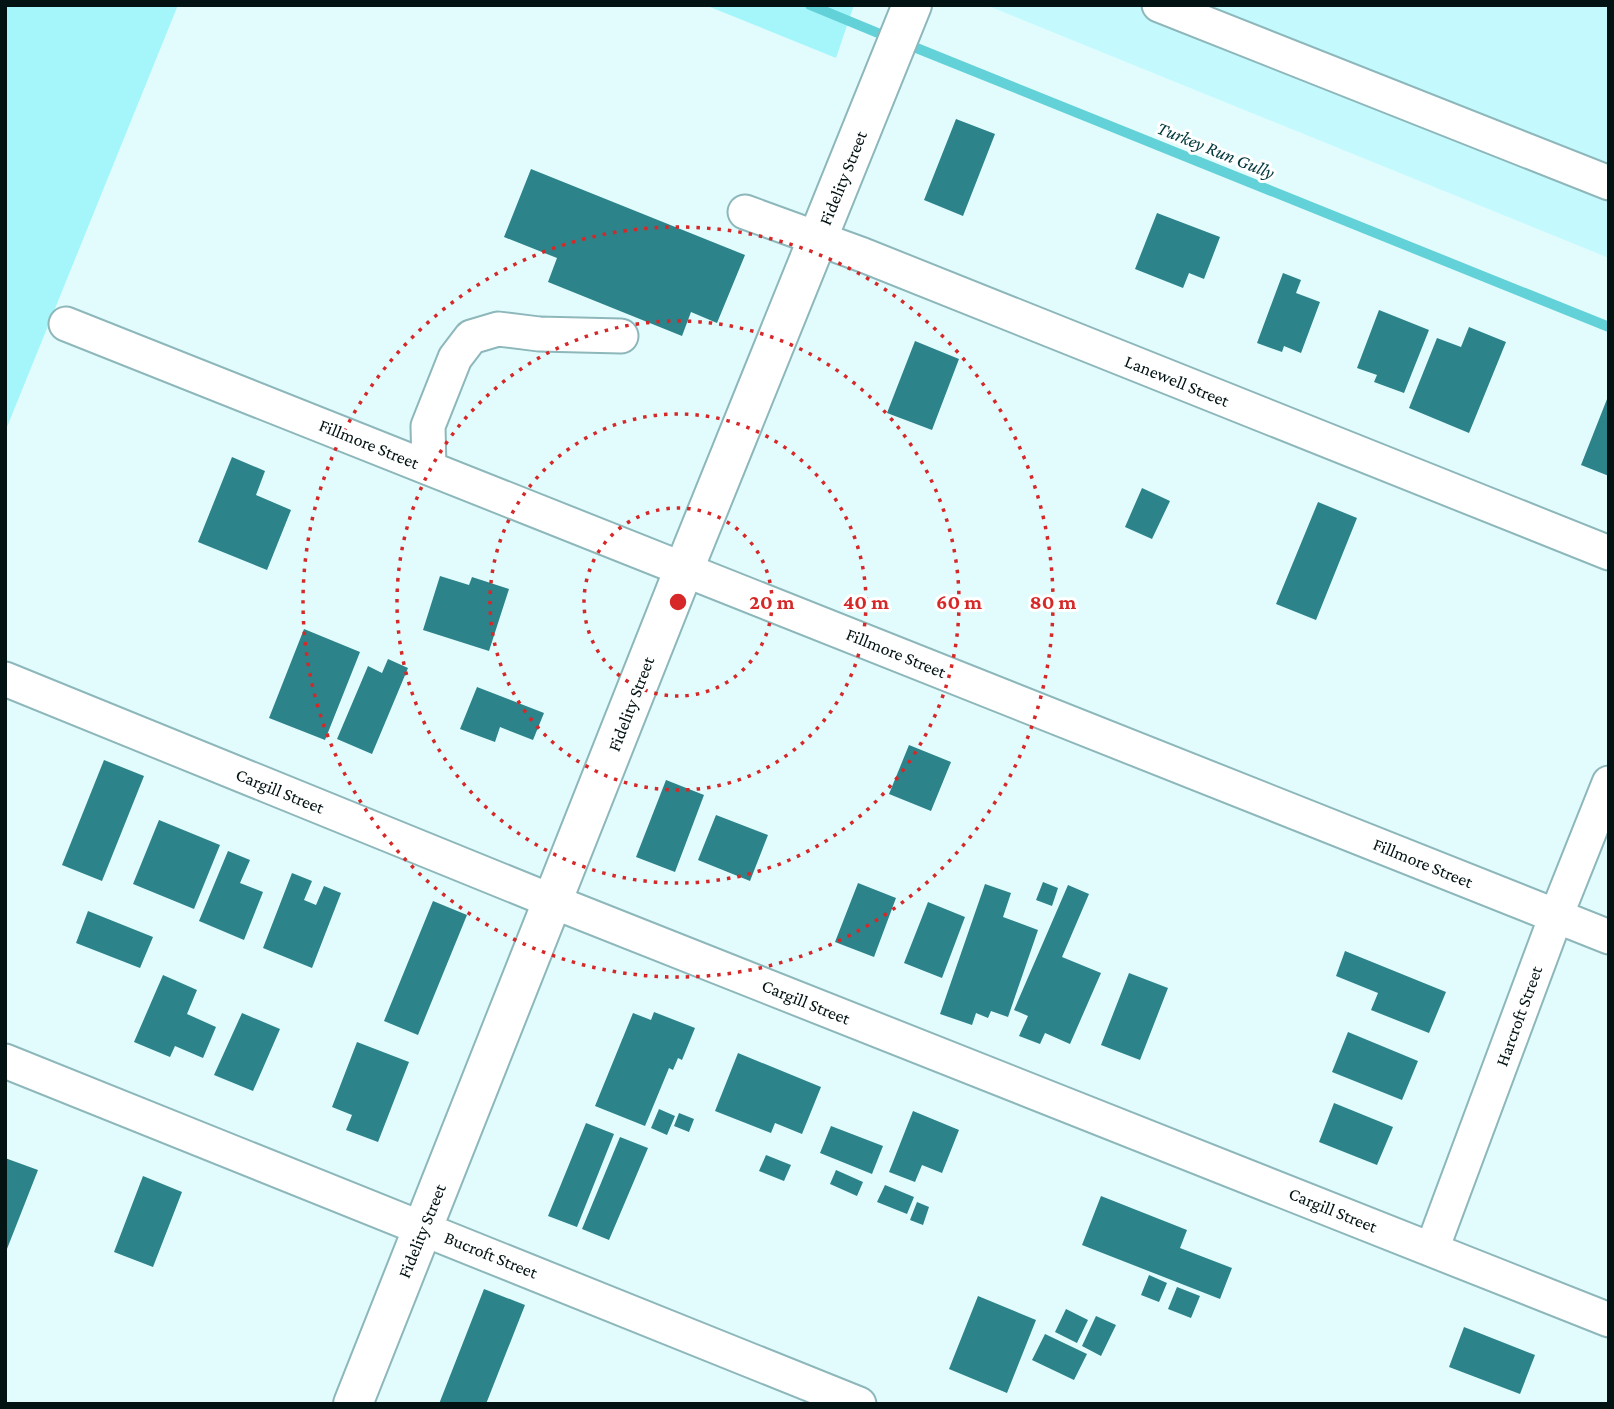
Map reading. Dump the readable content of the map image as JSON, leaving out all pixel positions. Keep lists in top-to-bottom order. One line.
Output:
{"streets":{"main road":["Fidelity Street"],"street":["Lanewell Street","Fillmore Street","Cargill Street","Harcroft Street","Bucroft Street"]},"crossings":[["Fidelity Street","Lanewell Street"],["Fidelity Street","Fillmore Street"],["Fidelity Street","Cargill Street"],["Fidelity Street","Bucroft Street"],["Fillmore Street","Harcroft Street"],["Cargill Street","Harcroft Street"]],"water":["Turkey Run Gully"],"rings":["20 m","40 m","60 m","80 m"]}
